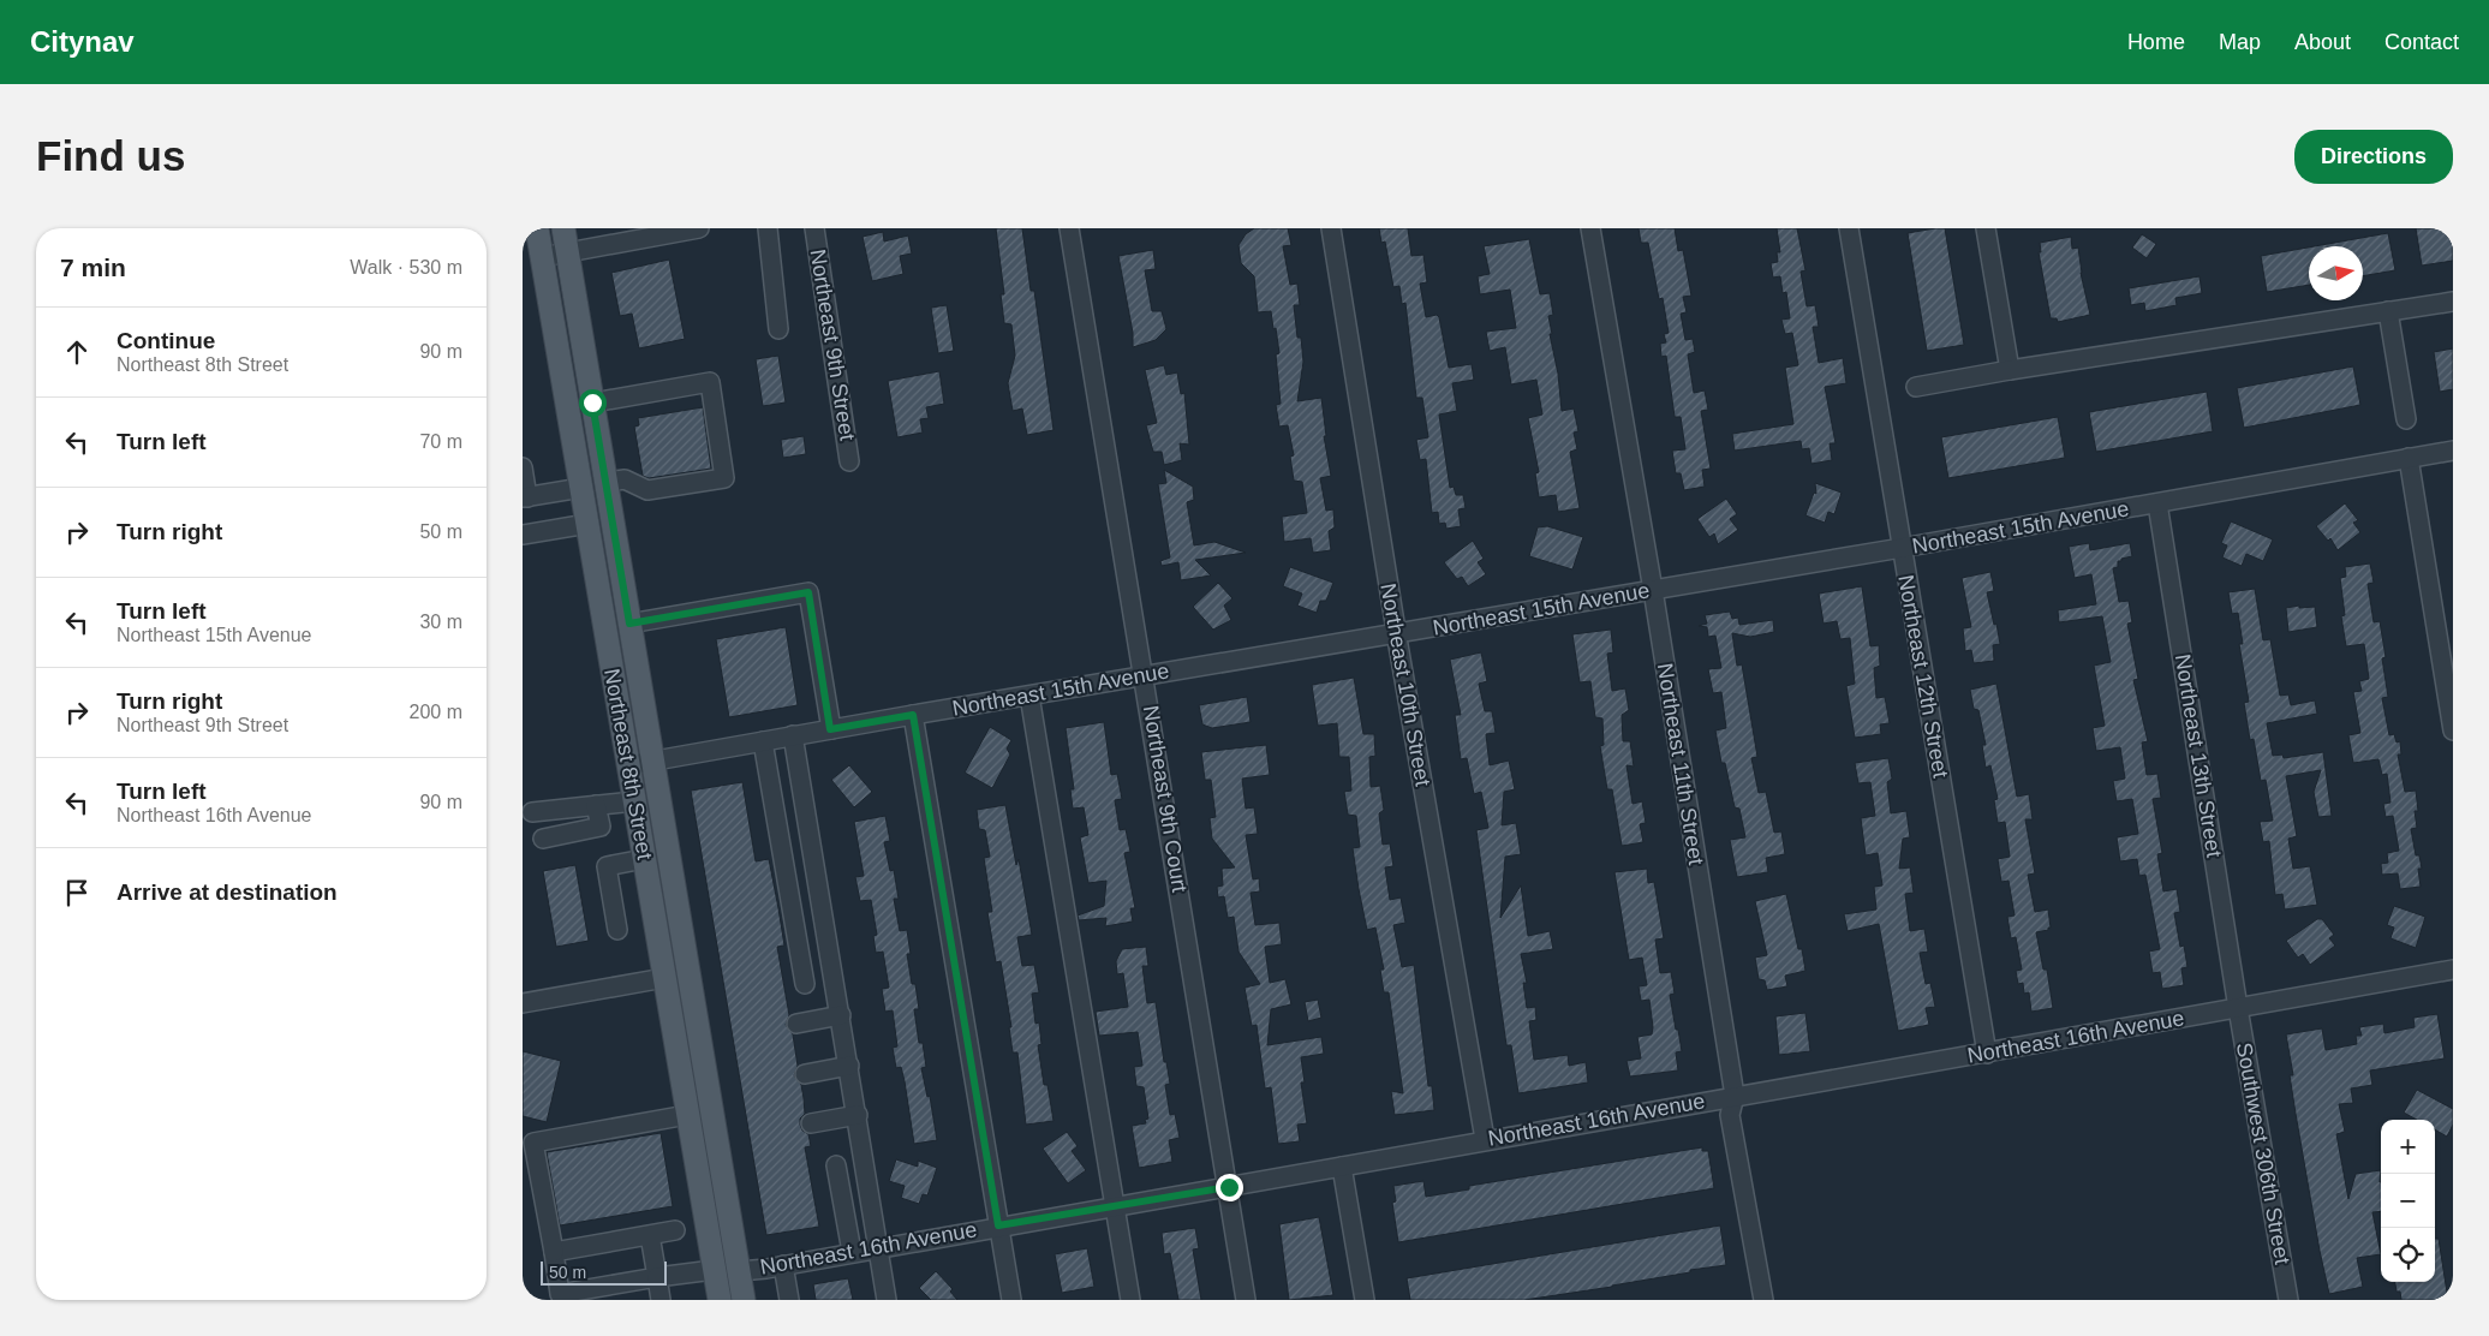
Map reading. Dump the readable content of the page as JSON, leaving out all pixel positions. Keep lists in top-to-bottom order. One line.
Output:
{"streets":{"main road":["Northeast 8th Street"],"street":["Northeast 9th Street","Northeast 15th Avenue","Northeast 12th Street","Northeast 10th Street","Northeast 13th Street","Northeast 11th Street","Northeast 9th Court","Northeast 16th Avenue","Southwest 306th Street"]},"crossings":[["Northeast 15th Avenue","Northeast 12th Street"],["Northeast 15th Avenue","Northeast 10th Street"],["Northeast 15th Avenue","Northeast 13th Street"],["Northeast 15th Avenue","Northeast 8th Street"],["Northeast 15th Avenue","Northeast 11th Street"],["Northeast 15th Avenue","Northeast 9th Court"],["Northeast 12th Street","Northeast 16th Avenue"],["Northeast 10th Street","Northeast 16th Avenue"],["Northeast 13th Street","Northeast 16th Avenue"],["Northeast 13th Street","Southwest 306th Street"],["Northeast 8th Street","Northeast 16th Avenue"],["Northeast 11th Street","Northeast 16th Avenue"],["Northeast 9th Court","Northeast 16th Avenue"],["Northeast 16th Avenue","Southwest 306th Street"]],"scale_bar":"50 m","north":"right","page":{"header":"Citynav","nav":["Home","Map","About","Contact"],"buttons":"Directions","title":"Find us","heading":["7 min","Walk · 530 m"],"list":[["Continue","Northeast 8th Street","90 m"],["Turn left","70 m"],["Turn right","50 m"],["Turn left","Northeast 15th Avenue","30 m"],["Turn right","Northeast 9th Street","200 m"],["Turn left","Northeast 16th Avenue","90 m"],"Arrive at destination"],"map_buttons":["+","−"],"scale":"50 m"}}
